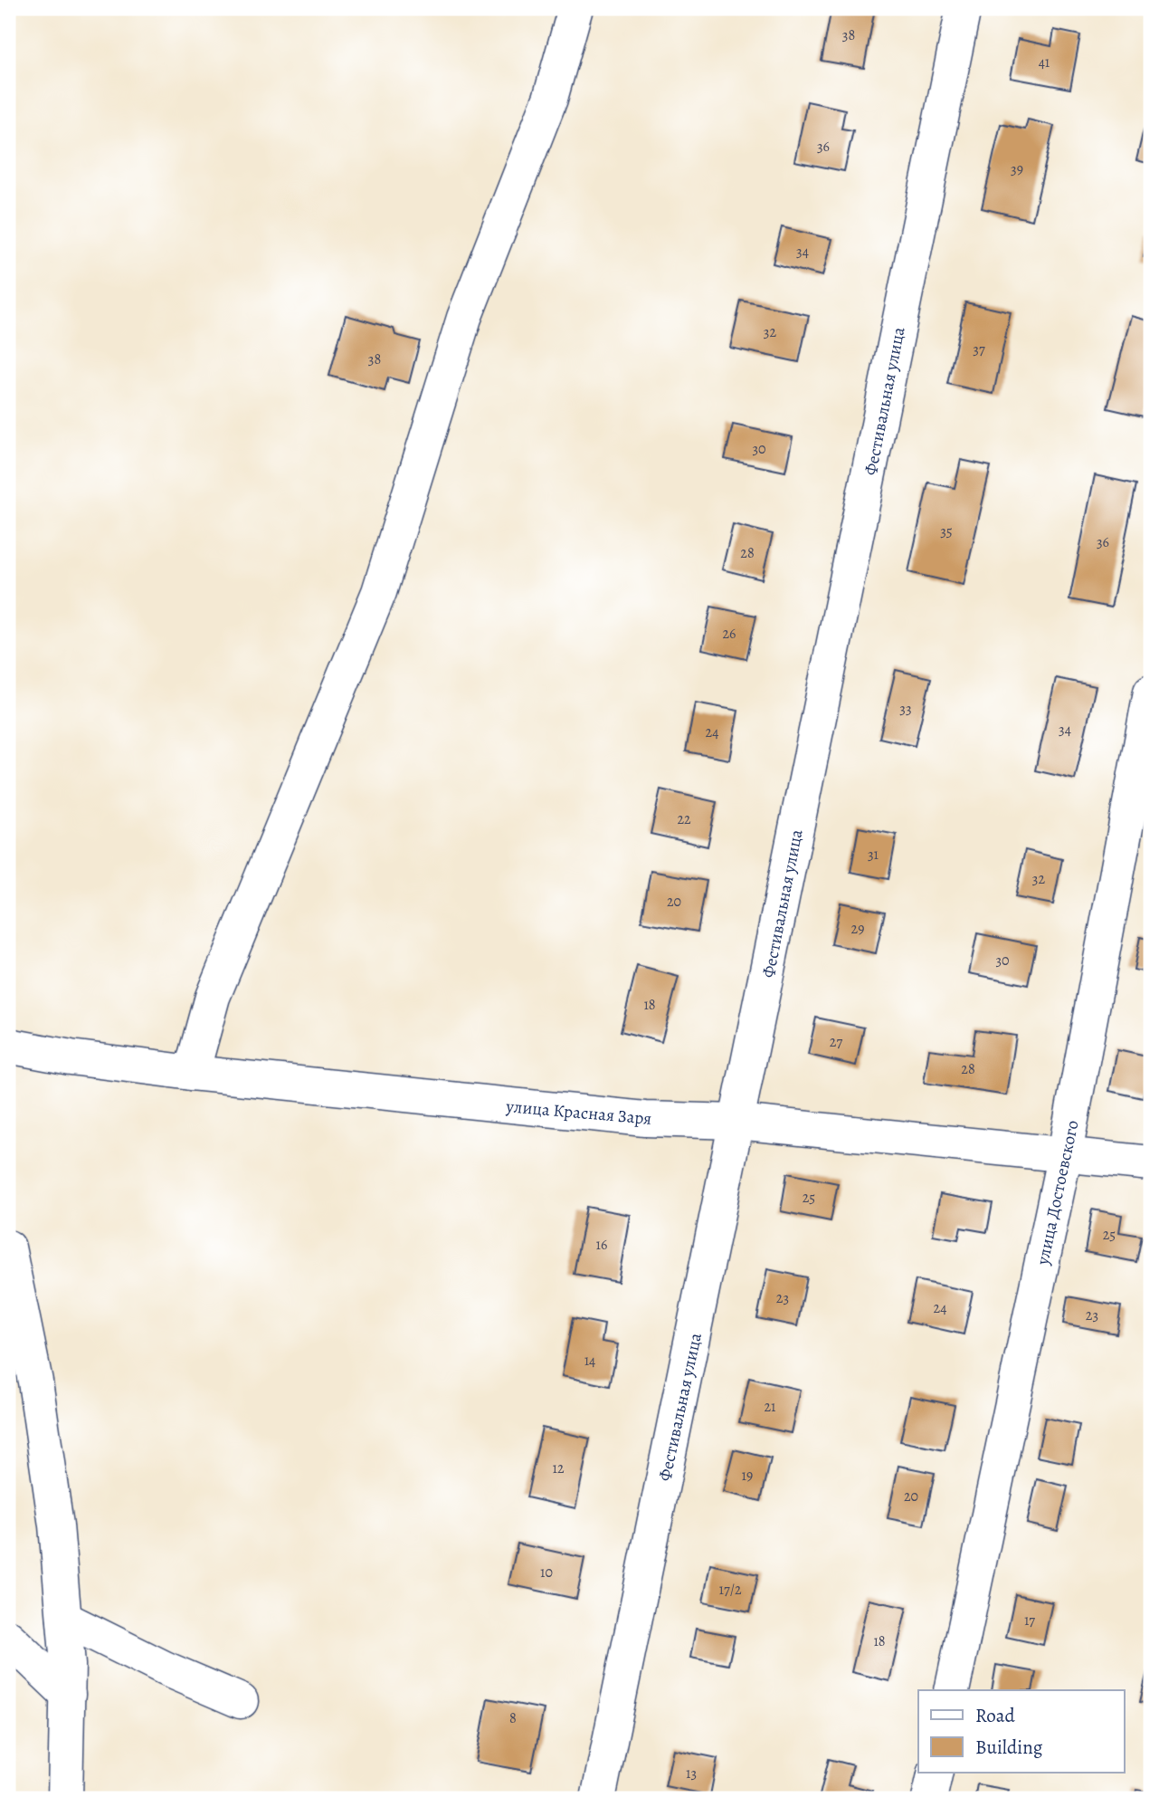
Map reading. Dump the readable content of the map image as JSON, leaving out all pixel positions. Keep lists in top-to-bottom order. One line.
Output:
{"streets":{"street":["Фестивальная улица","улица Красная Заря","улица Достоевского"]},"crossings":[["Фестивальная улица","улица Красная Заря"],["улица Красная Заря","улица Достоевского"]],"house_numbers":["38","41","36","39","34","32","37","38","30","35","36","28","26","33","34","24","22","31","32","20","29","30","18","27","28","25","25","16","23","24","23","14","21","12","19","20","10","17/2","17","18","8","13"],"legend":["Road","Building"]}
